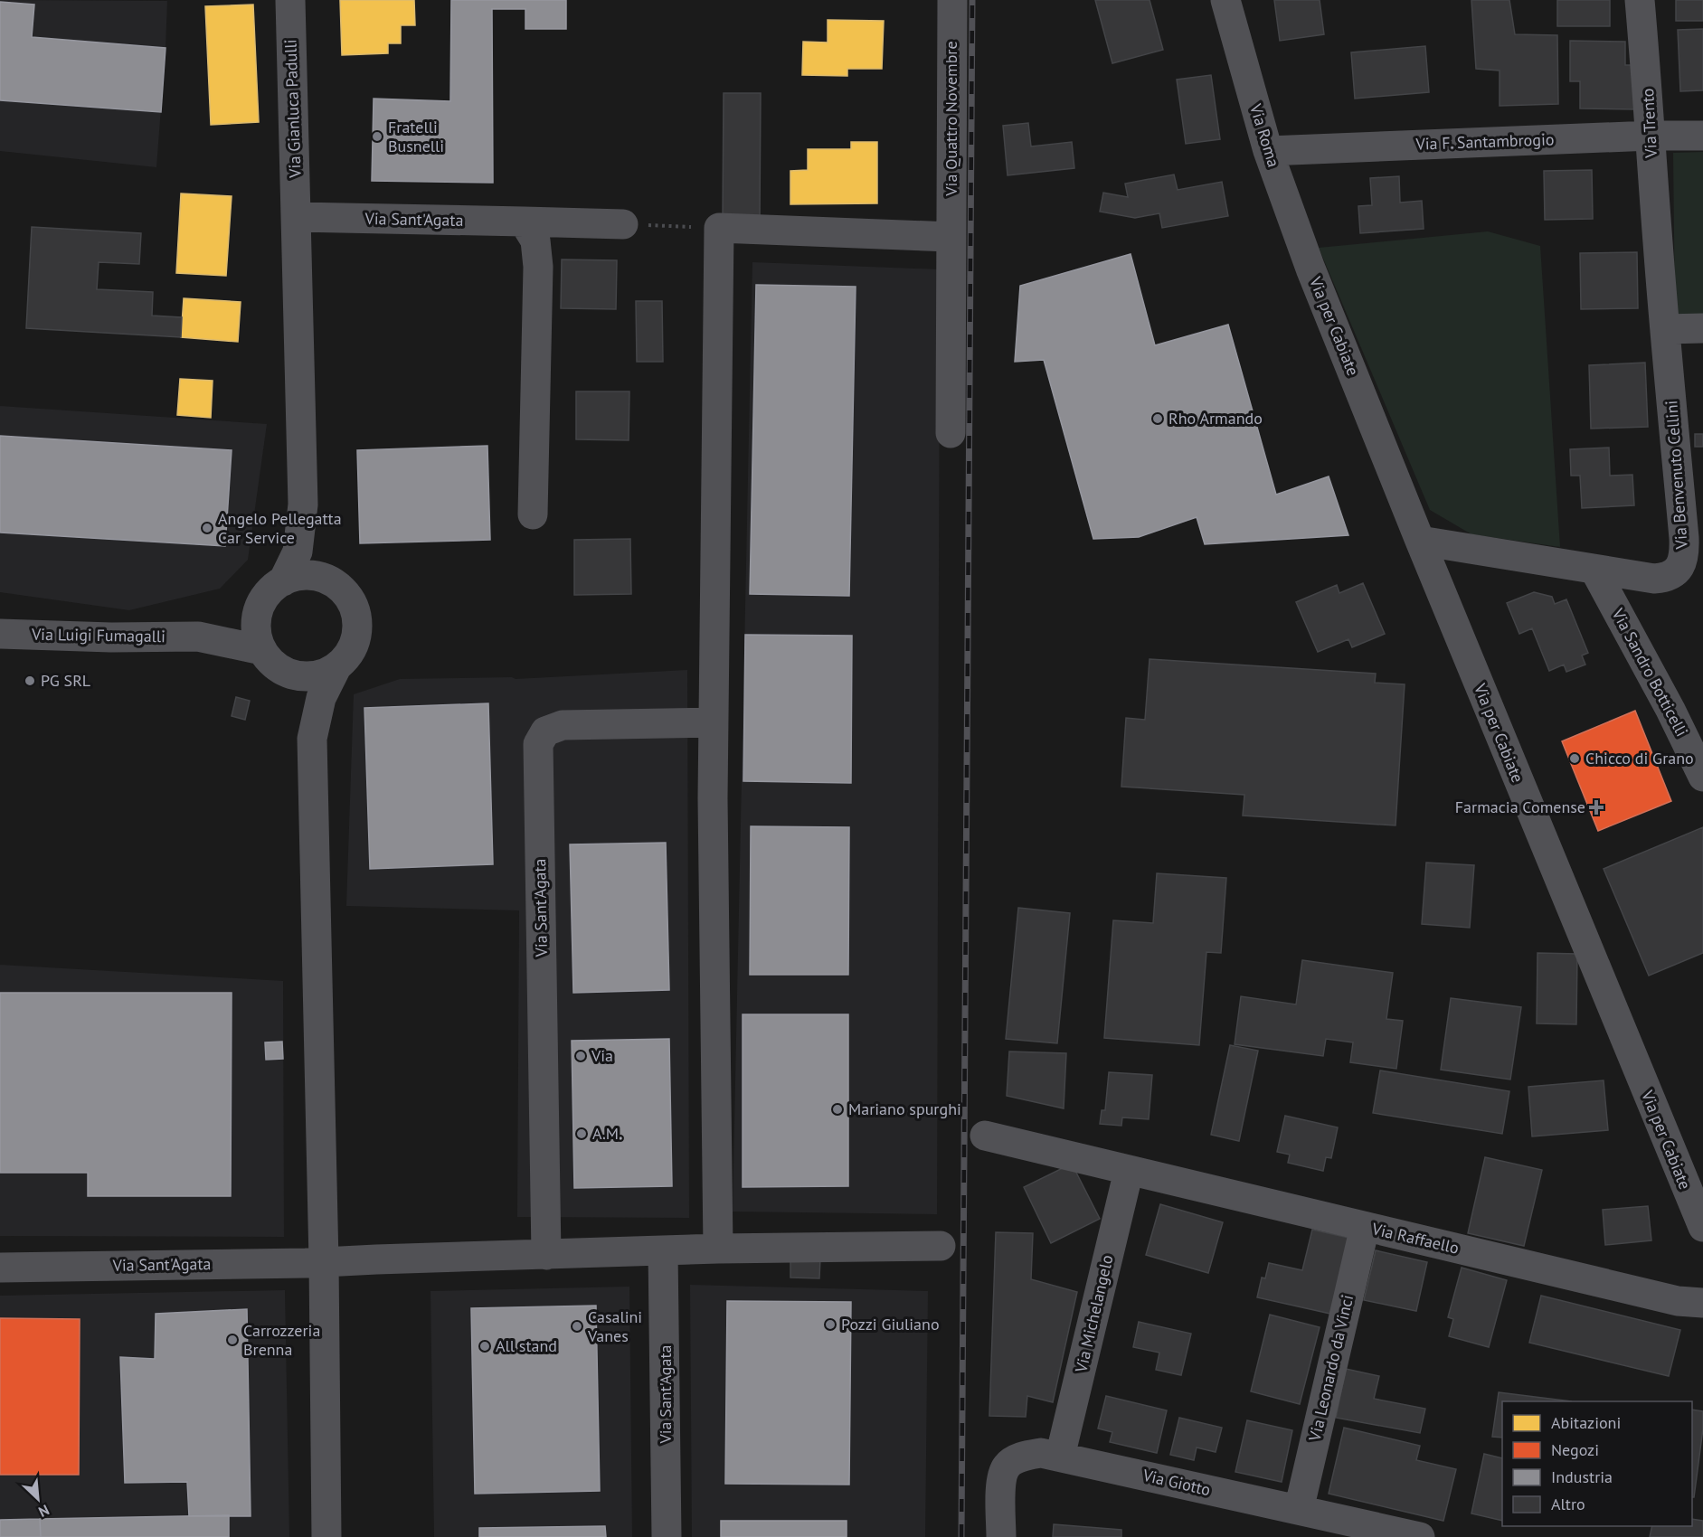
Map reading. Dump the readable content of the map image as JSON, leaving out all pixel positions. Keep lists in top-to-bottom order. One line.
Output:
{"streets":{"street":["Via Gianluca Padulli","Via Quattro Novembre","Via Trento","Via Roma","Via F. Santambrogio","Via Sant'Agata","Via per Cabiate","Via Benvenuto Cellini","Via Luigi Fumagalli","Via Sandro Botticelli","Via Raffaello","Via Michelangelo","Via Leonardo da Vinci","Via Giotto"]},"crossings":[["Via Gianluca Padulli","Via Sant'Agata"],["Via Trento","Via F. Santambrogio"],["Via Trento","Via Benvenuto Cellini"],["Via Roma","Via F. Santambrogio"],["Via Roma","Via per Cabiate"],["Via per Cabiate","Via Benvenuto Cellini"],["Via Benvenuto Cellini","Via Sandro Botticelli"],["Via Raffaello","Via Michelangelo"],["Via Raffaello","Via Leonardo da Vinci"],["Via Michelangelo","Via Giotto"],["Via Leonardo da Vinci","Via Giotto"]],"places":{"other":["Fratelli Busnelli","Rho Armando","Angelo Pellegatta Car Service","PG SRL","Chicco di Grano","Via","Mariano spurghi","A.M.","Pozzi Giuliano","Casalini Vanes","Carrozzeria Brenna","All stand"],"health":["Farmacia Comense"]},"legend":["Abitazioni","Negozi","Industria","Altro"],"north":"bottom right"}
